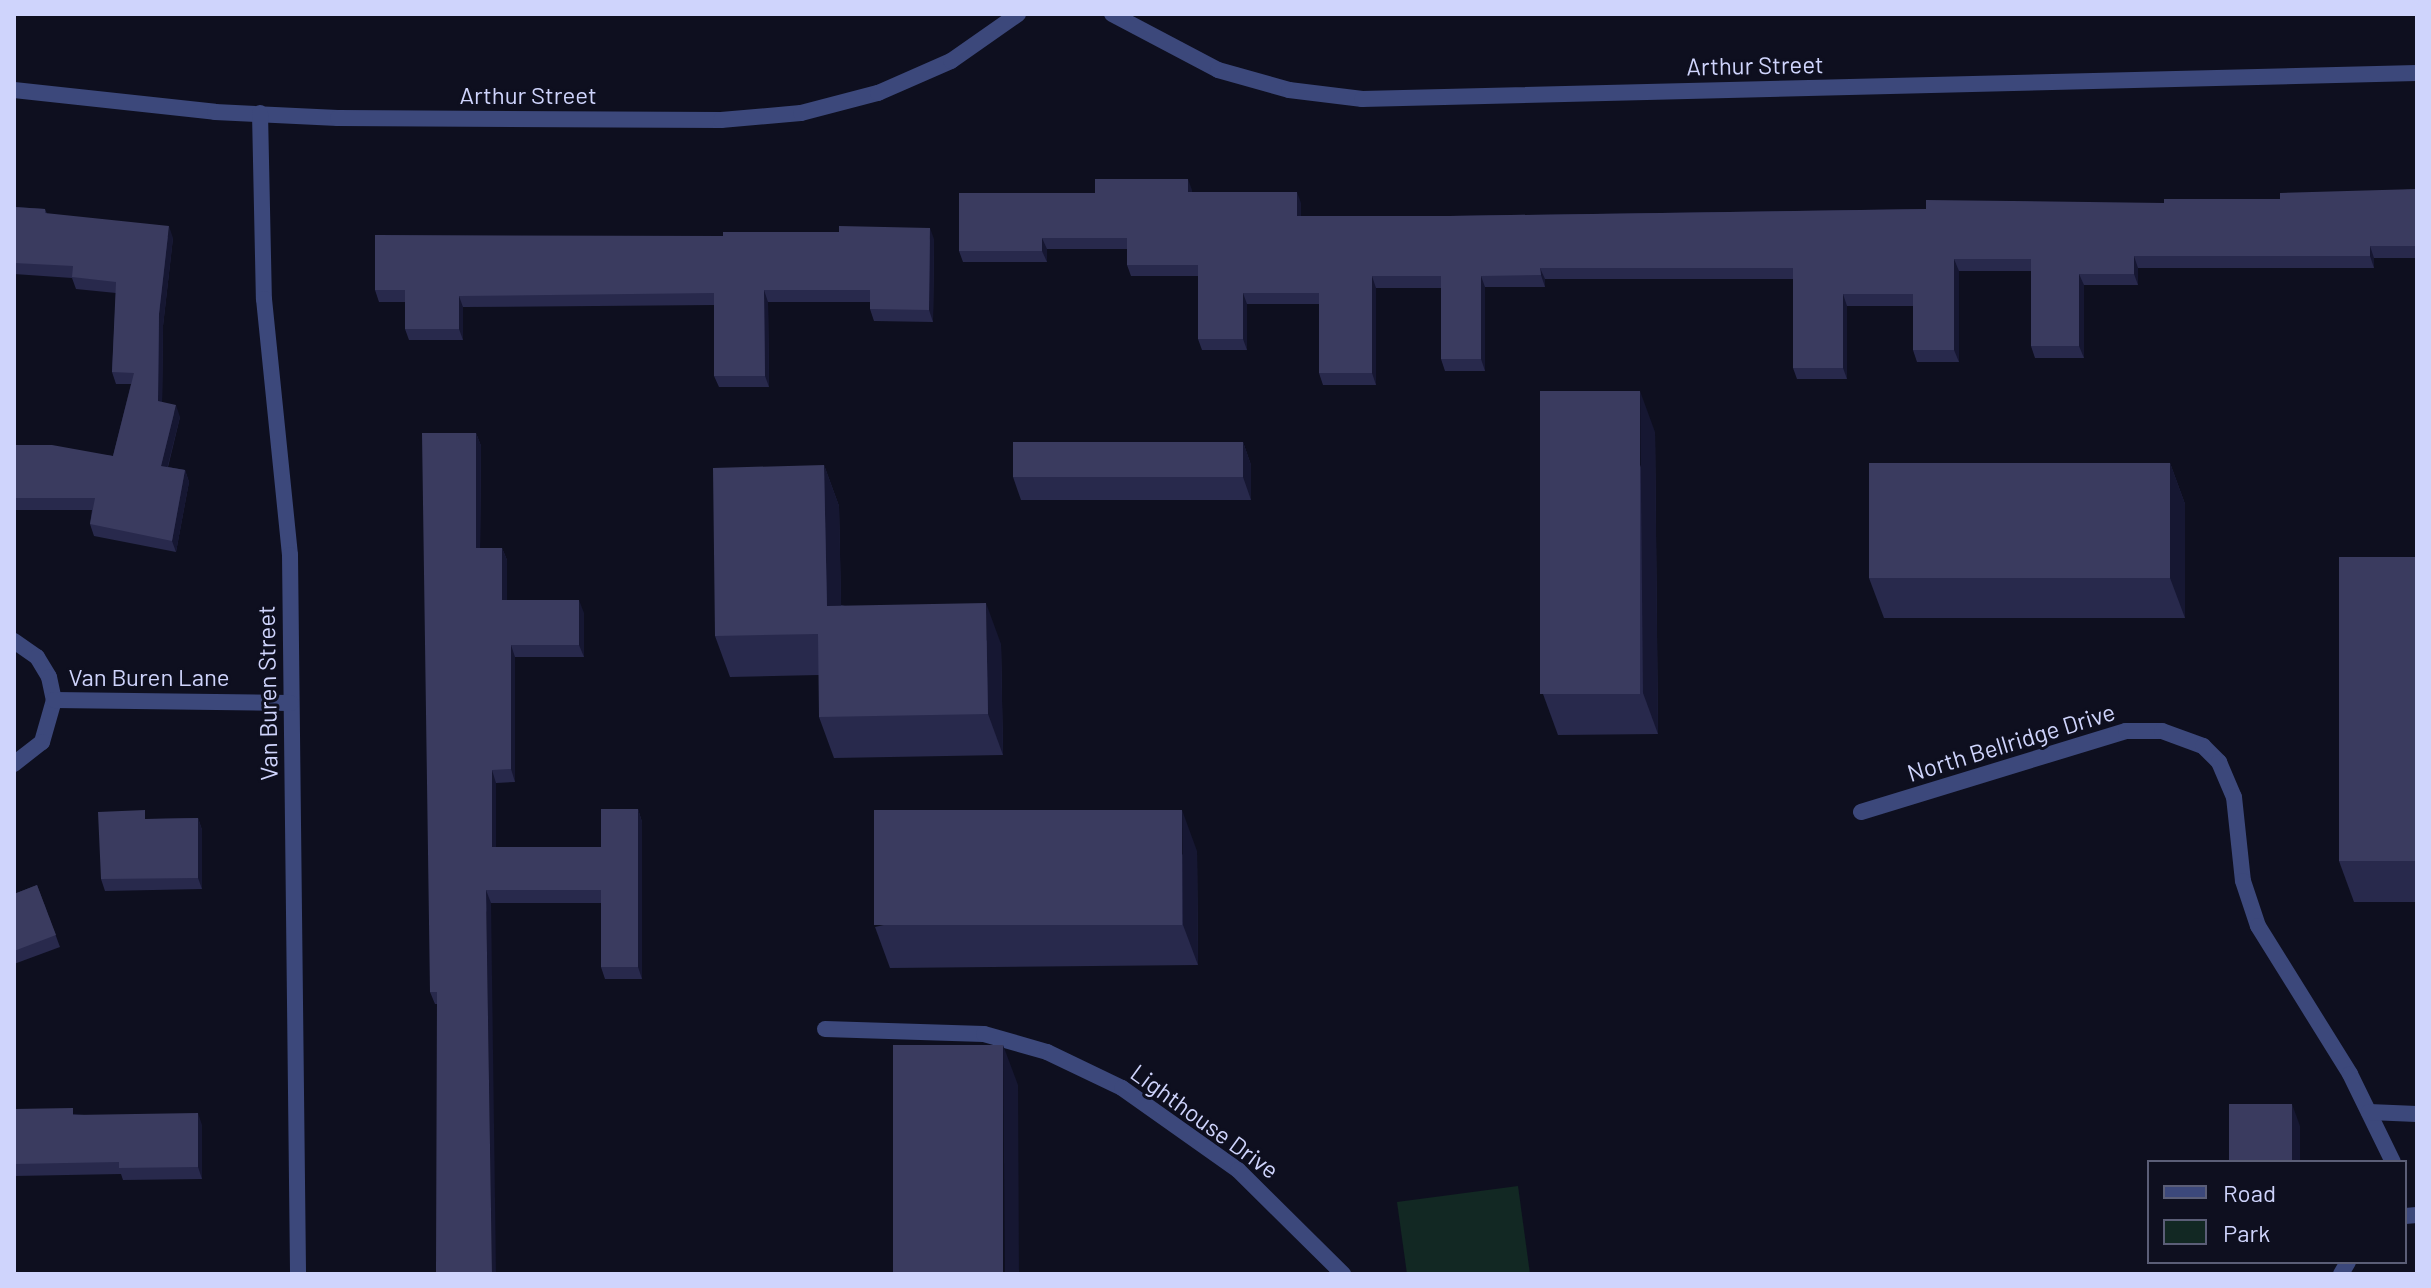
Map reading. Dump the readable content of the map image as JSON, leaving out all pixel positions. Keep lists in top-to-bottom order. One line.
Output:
{"streets":{"street":["Arthur Street","Van Buren Lane","Van Buren Street","North Bellridge Drive","Lighthouse Drive"]},"crossings":[["Arthur Street","Van Buren Street"],["Van Buren Lane","Van Buren Street"]],"legend":["Road","Park"]}
